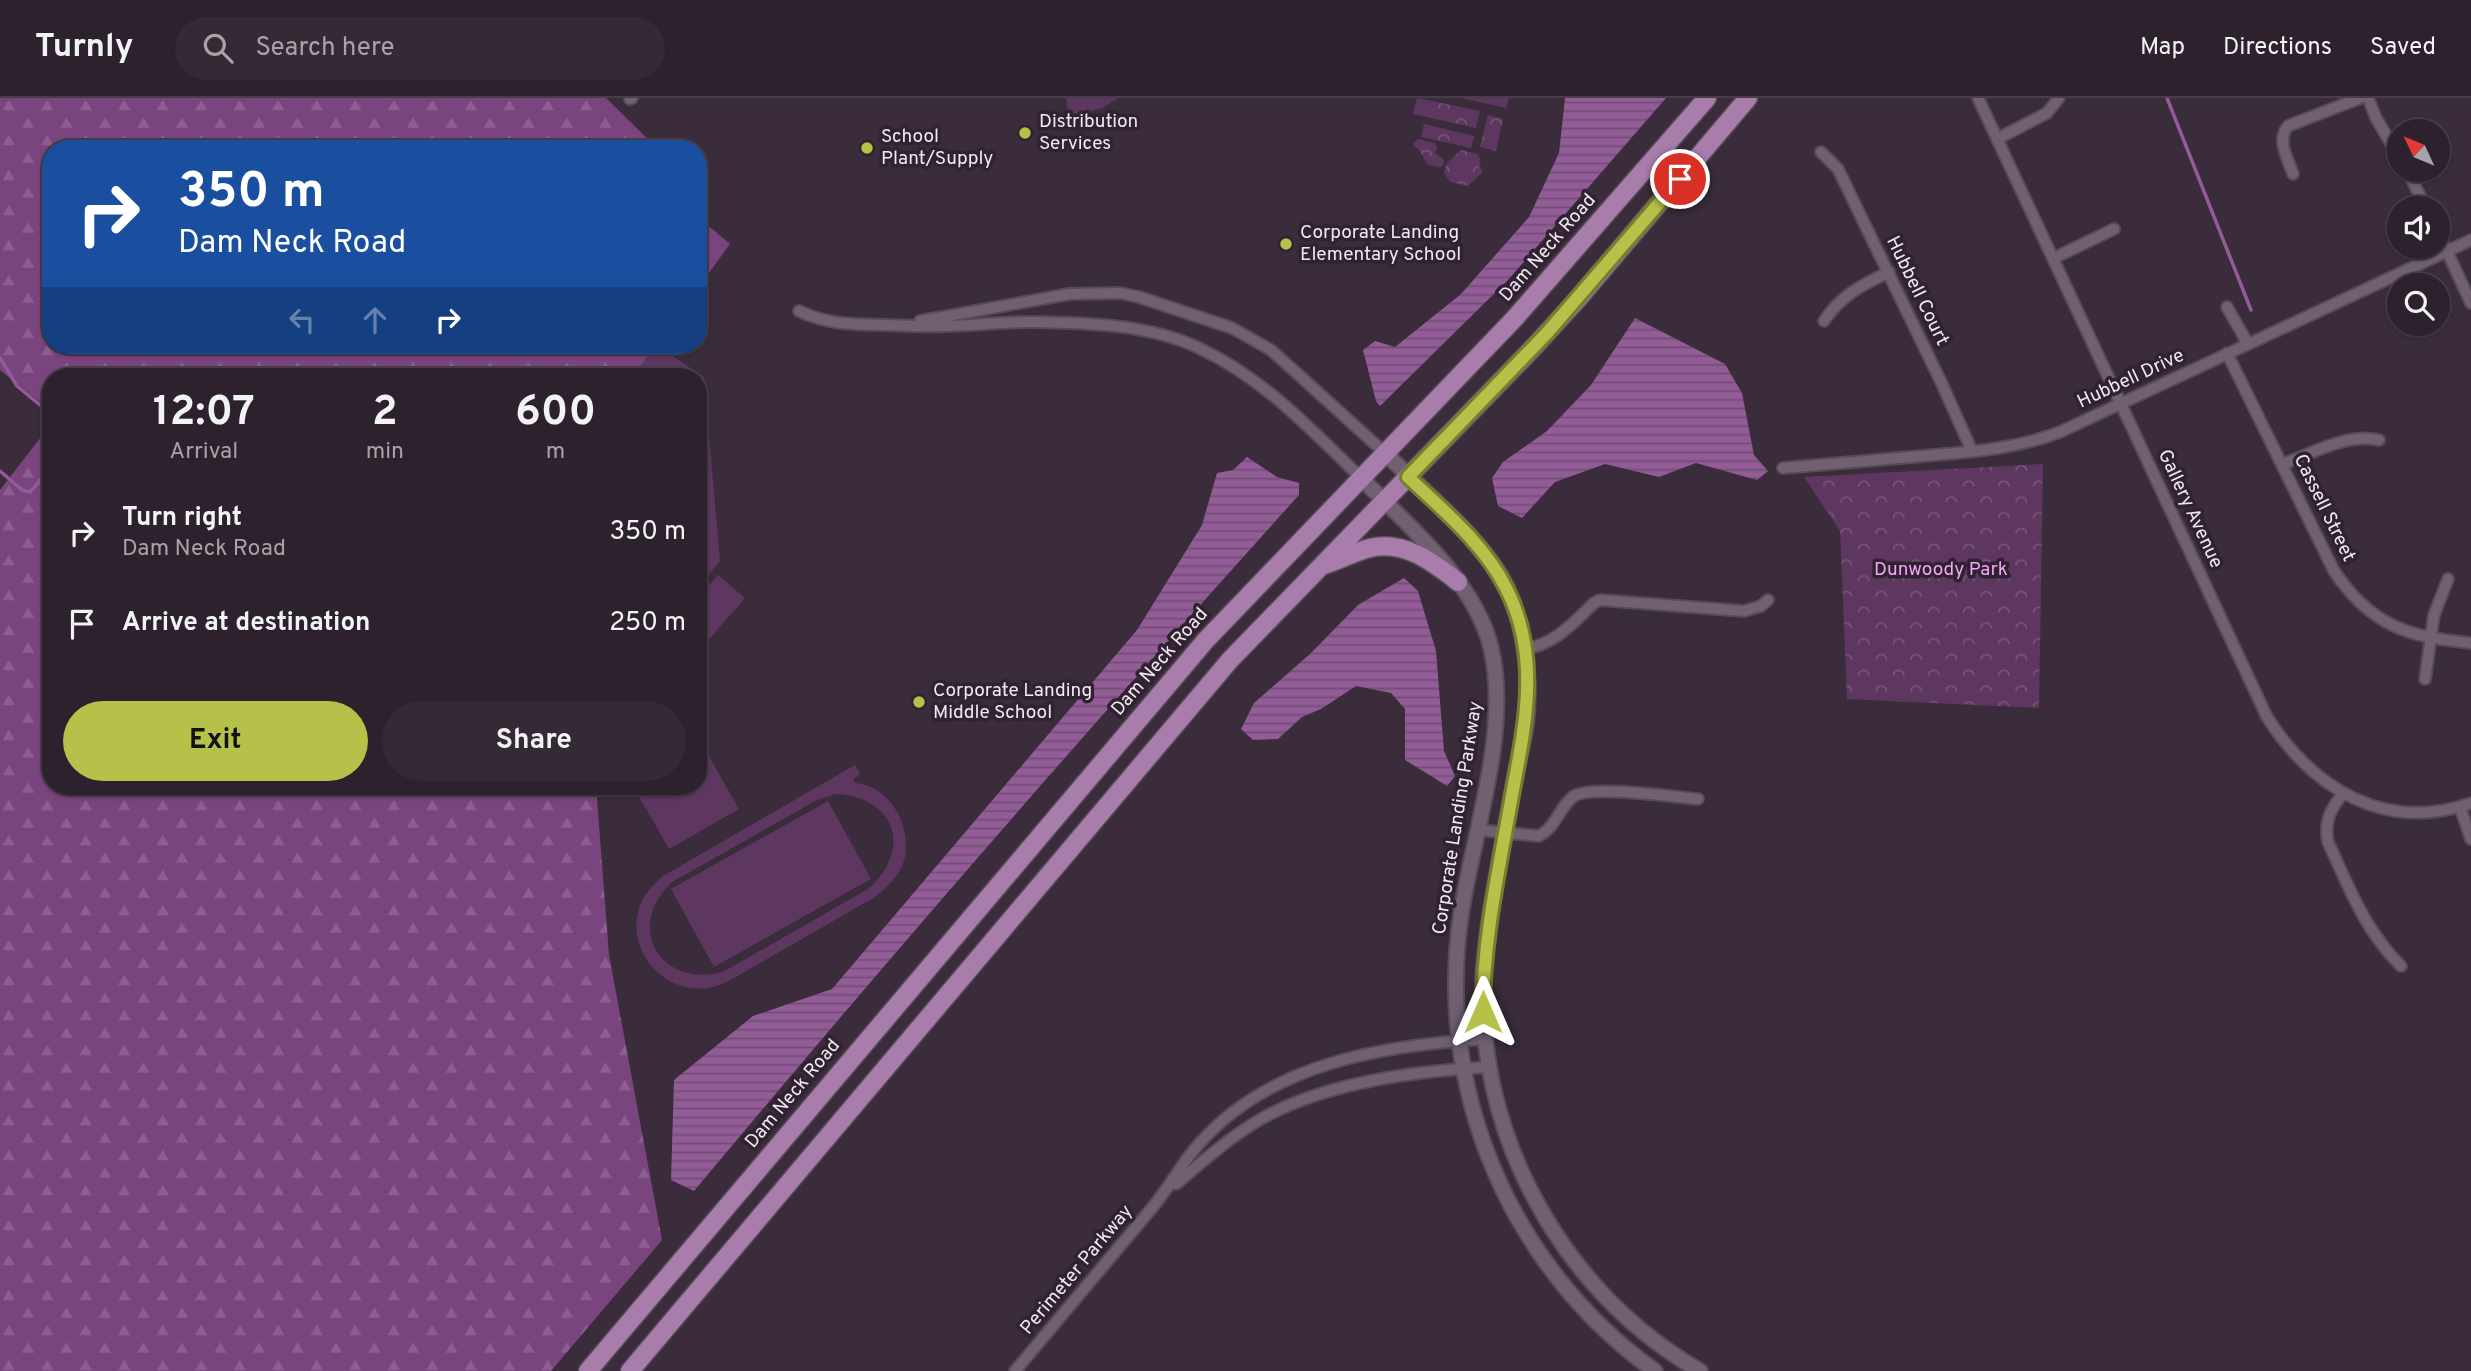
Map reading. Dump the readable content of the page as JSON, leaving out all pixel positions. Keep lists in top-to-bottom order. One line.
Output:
{"streets":{"main road":["Dam Neck Road"],"street":["Hubbell Court","Hubbell Drive","Cassell Street","Gallery Avenue","Corporate Landing Parkway","Perimeter Parkway"]},"crossings":[["Dam Neck Road","Corporate Landing Parkway"],["Hubbell Court","Hubbell Drive"],["Hubbell Drive","Cassell Street"],["Hubbell Drive","Gallery Avenue"],["Corporate Landing Parkway","Perimeter Parkway"]],"parks":["Dunwoody Park"],"places":["Distribution Services","School Plant/Supply","Corporate Landing Elementary School","Corporate Landing Middle School"],"north":"top left","page":{"header":"Turnly","search":"Search here","nav":["Map","Directions","Saved"],"turn":["350 m","Dam Neck Road"],"eta":["12:07","Arrival","2","min","600","m"],"list":[{"name":"Turn right","note":"Dam Neck Road","value":"350 m"},{"name":"Arrive at destination","value":"250 m"}],"buttons":["Exit","Share"]}}
